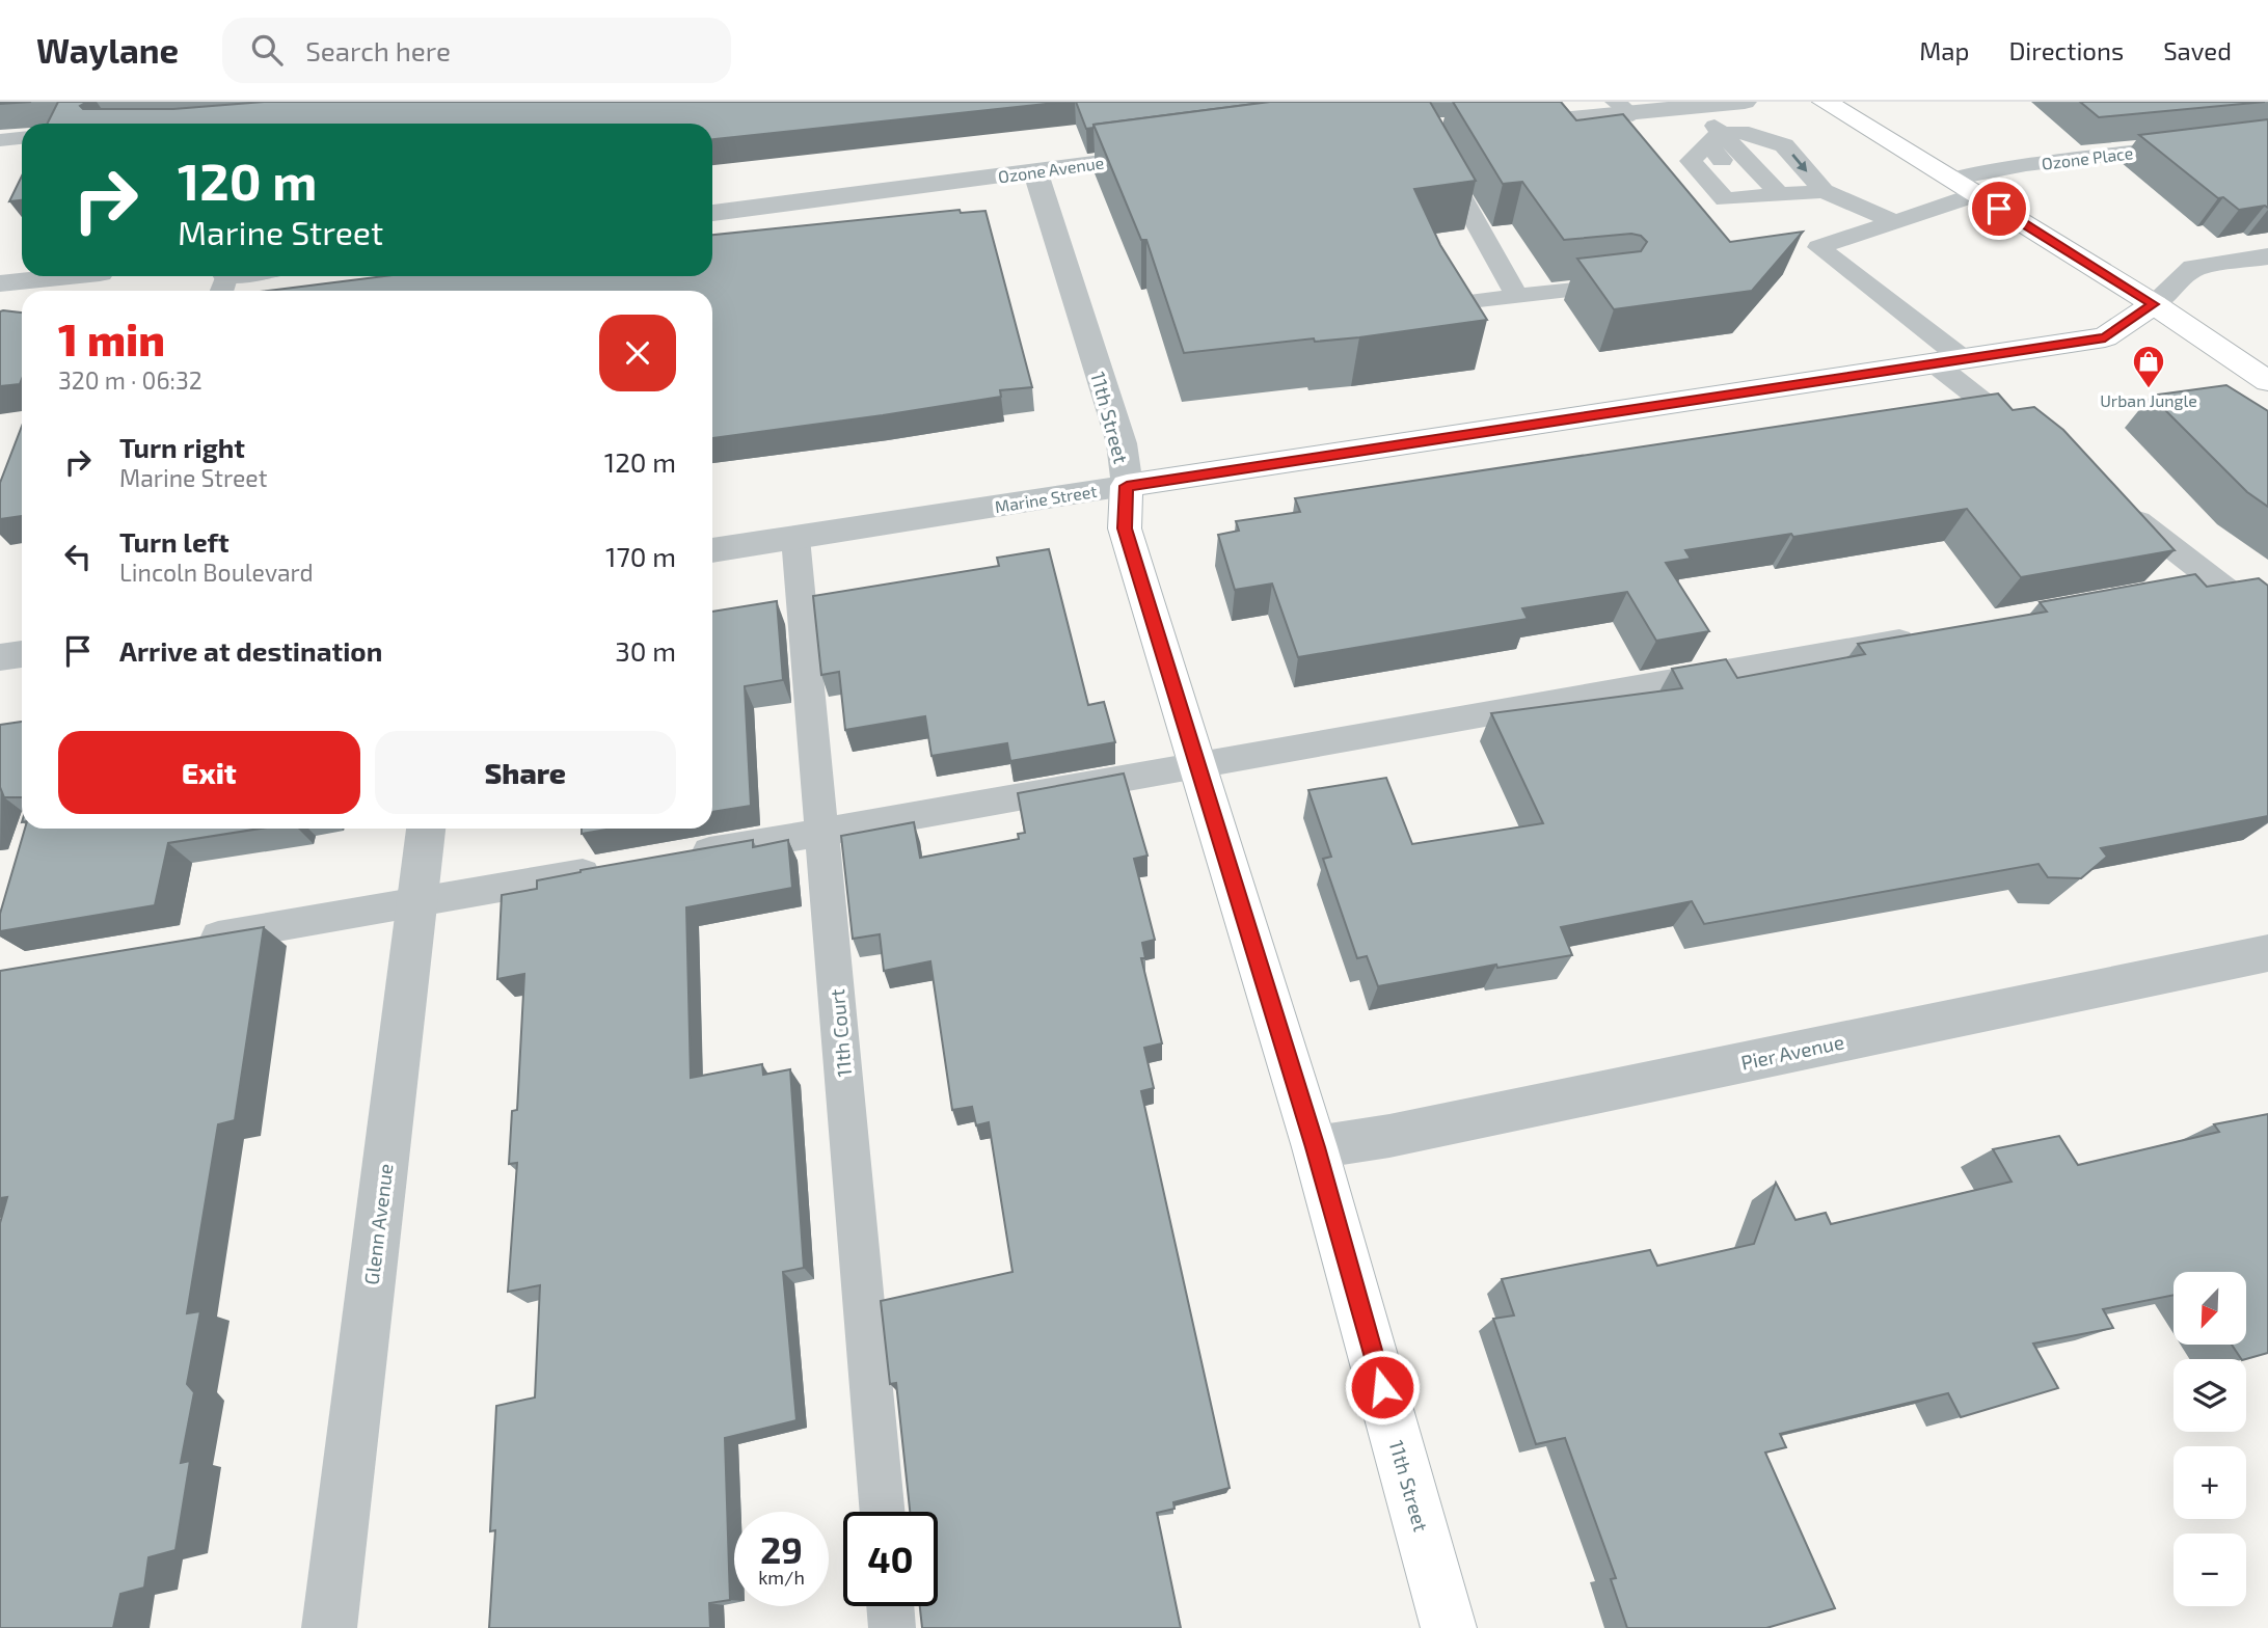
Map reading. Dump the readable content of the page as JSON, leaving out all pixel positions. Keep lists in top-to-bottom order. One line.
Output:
{"streets":{"main road":["11th Street","Marine Street"],"street":["Ozone Avenue","Pier Avenue","Glenn Avenue"],"lane":["Ozone Place","11th Court"]},"crossings":[["Ozone Avenue","11th Street"],["11th Street","Marine Street"],["11th Street","Pier Avenue"],["Marine Street","11th Court"]],"places":{"shop":["Urban Jungle"]},"north":"bottom left","page":{"header":"Waylane","search":"Search here","nav":["Map","Directions","Saved"],"turn":["120 m","Marine Street"],"heading":["1 min","320 m · 06:32"],"list":[{"name":"Turn right","note":"Marine Street","value":"120 m"},{"name":"Turn left","note":"Lincoln Boulevard","value":"170 m"},{"name":"Arrive at destination","value":"30 m"}],"buttons":["Exit","Share"],"map_buttons":["+","−"],"speed":"29 km/h","limit":"40"}}
